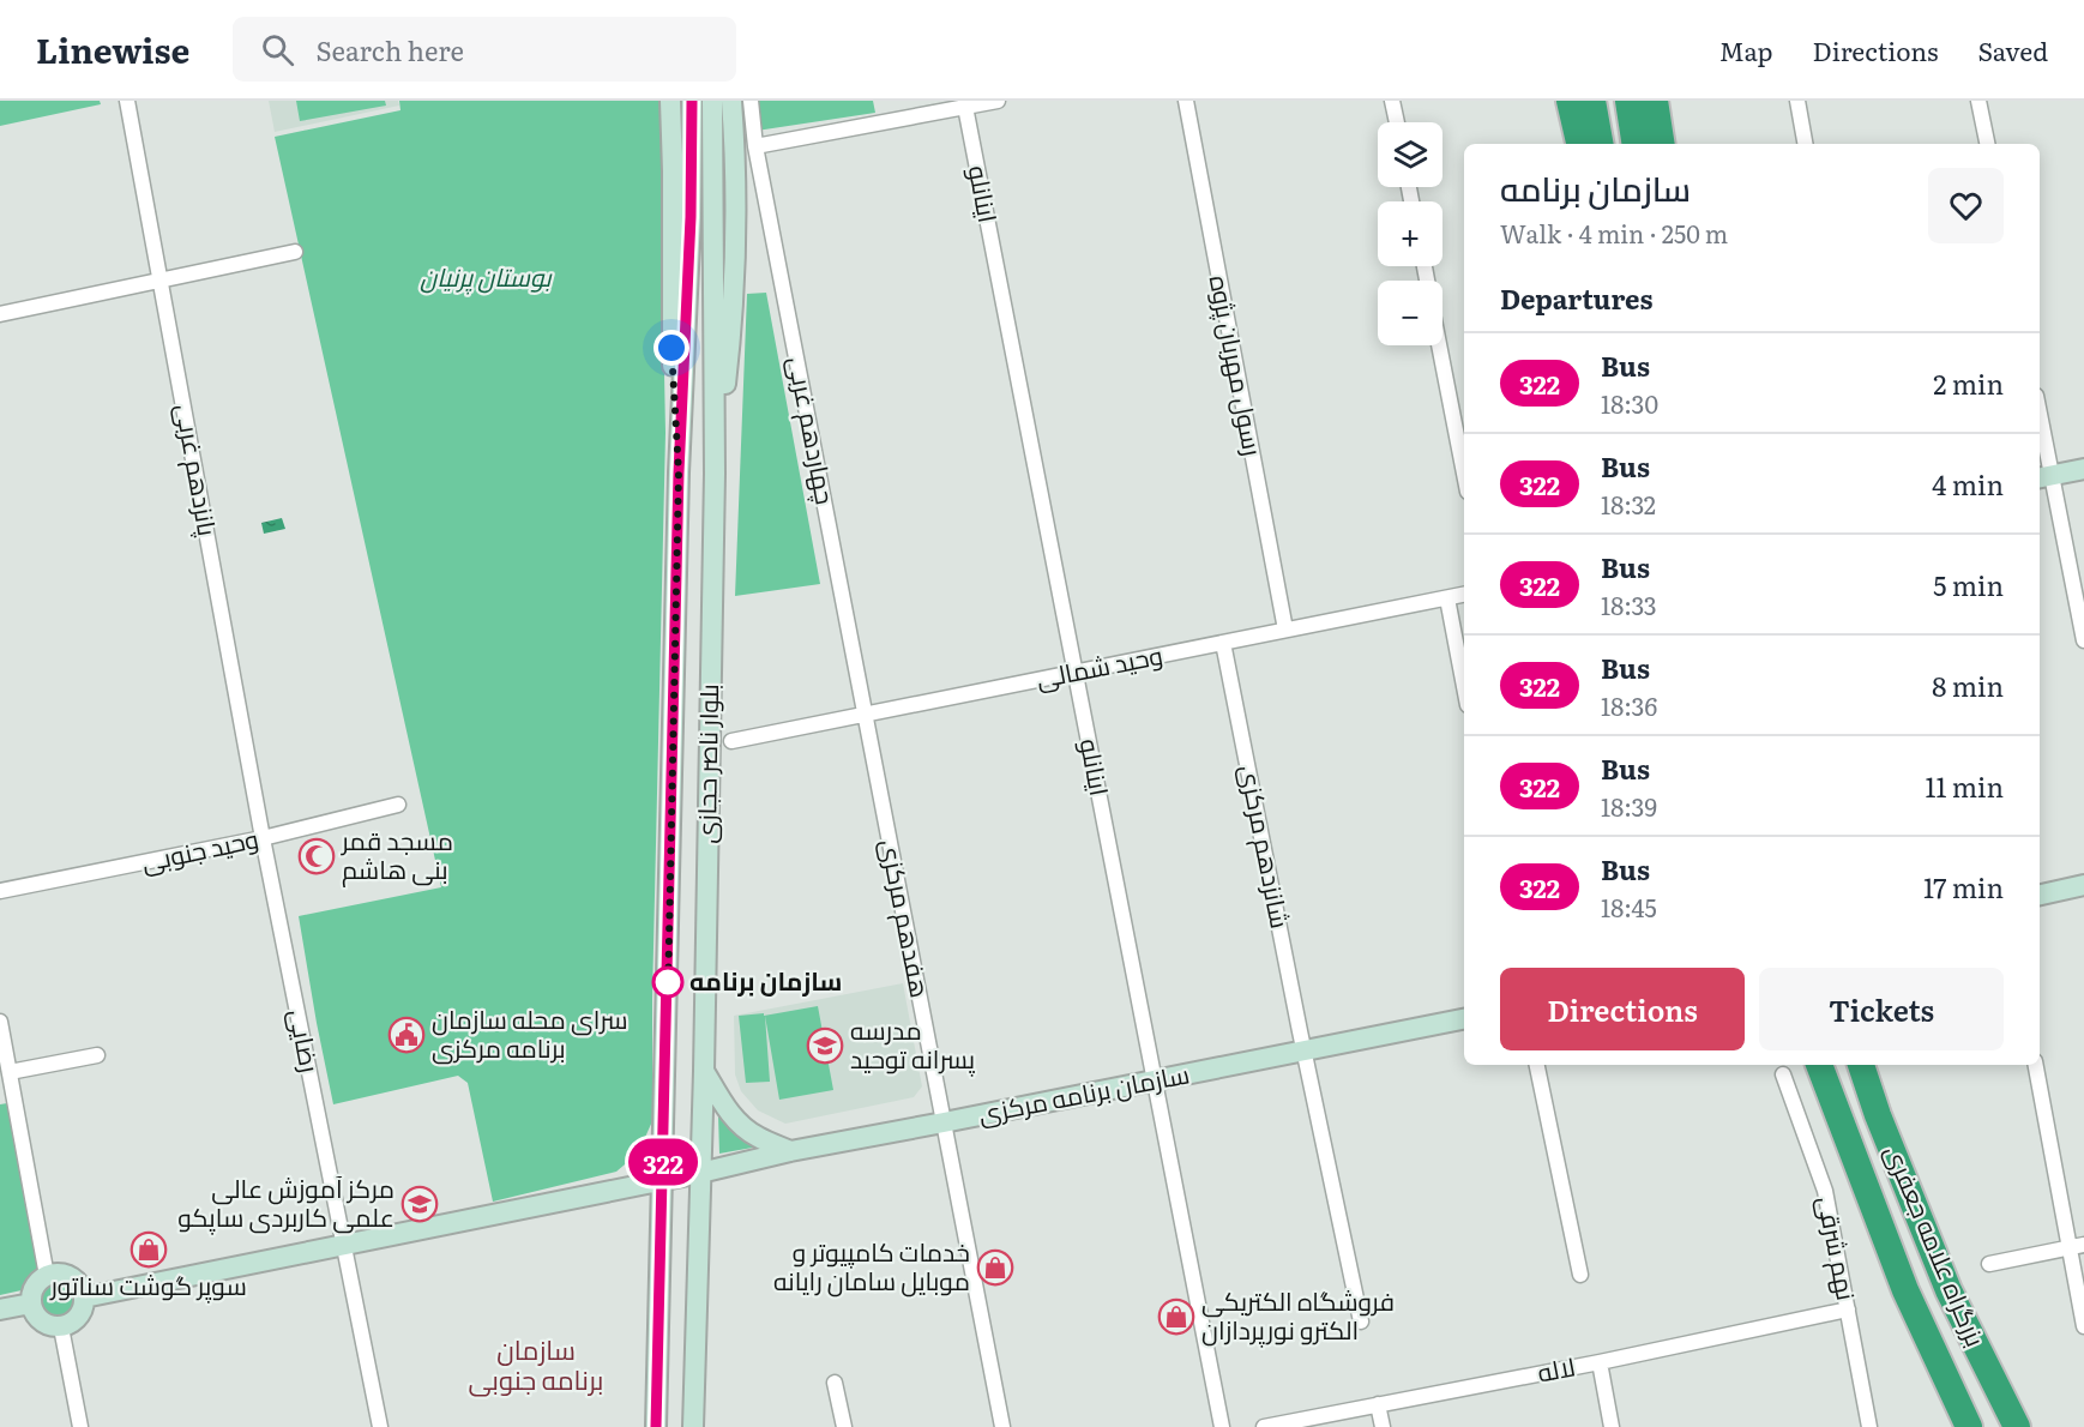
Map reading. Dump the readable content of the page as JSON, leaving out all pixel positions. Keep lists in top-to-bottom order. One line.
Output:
{"streets":{"highway":["بزرگراه علامه جعفری"],"main road":["بلوار ناصر حجازی","سازمان برنامه مرکزی"],"street":["اینانلو","رسول مهربان پژوه","چهاردهم غربی","پانزدهم غربی","وحید شمالی","شانزدهم مرکزی","وحید جنوبی","هفدهم مرکزی","رضایی","نهم شرقی","لاله"]},"crossings":[["اینانلو","وحید شمالی"],["اینانلو","سازمان برنامه مرکزی"],["رسول مهربان پژوه","وحید شمالی"],["چهاردهم غربی","وحید شمالی"],["چهاردهم غربی","هفدهم مرکزی"],["پانزدهم غربی","وحید جنوبی"],["پانزدهم غربی","رضایی"],["وحید شمالی","شانزدهم مرکزی"],["وحید شمالی","هفدهم مرکزی"],["بلوار ناصر حجازی","سازمان برنامه مرکزی"],["شانزدهم مرکزی","سازمان برنامه مرکزی"],["وحید جنوبی","رضایی"],["هفدهم مرکزی","سازمان برنامه مرکزی"],["نهم شرقی","لاله"]],"districts":["سازمان برنامه جنوبی"],"parks":["بوستان پرنیان"],"places":{"mosque":["مسجد قمر بنی هاشم"],"other":["سازمان برنامه"],"public building":["سرای محله سازمان برنامه مرکزی"],"school or university":["مدرسه پسرانه توحید","مرکز آموزش عالی علمی کاربردی ساپکو"],"shop":["سوپر گوشت سناتور","خدمات کامپیوتر و موبایل سامان رایانه","فروشگاه الکتریکی الکترو نورپردازان"]},"lines":["bus line 322"],"page":{"header":"Linewise","search":"Search here","nav":["Map","Directions","Saved"],"on_map":"322","map_buttons":["+","−"],"heading":[["سازمان برنامه","Walk · 4 min · 250 m"],"Departures"],"list":[{"mark":"322","name":"Bus","note":"18:30","value":"2 min"},{"mark":"322","name":"Bus","note":"18:32","value":"4 min"},{"mark":"322","name":"Bus","note":"18:33","value":"5 min"},{"mark":"322","name":"Bus","note":"18:36","value":"8 min"},{"mark":"322","name":"Bus","note":"18:39","value":"11 min"},{"mark":"322","name":"Bus","note":"18:45","value":"17 min"}],"buttons":["Directions","Tickets"]}}
